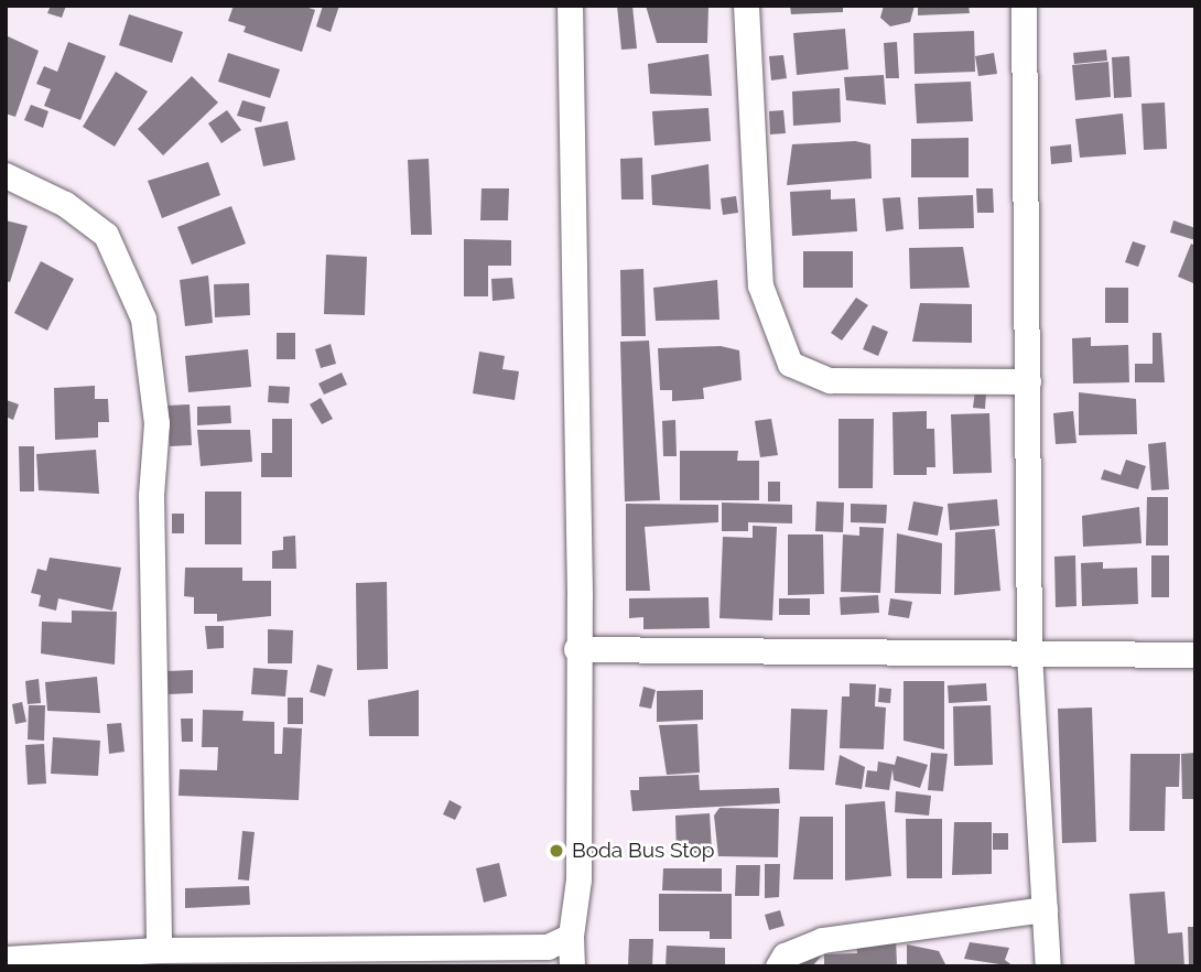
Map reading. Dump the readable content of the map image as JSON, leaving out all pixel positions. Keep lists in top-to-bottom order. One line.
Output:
{"places":["Boda Bus Stop"]}
